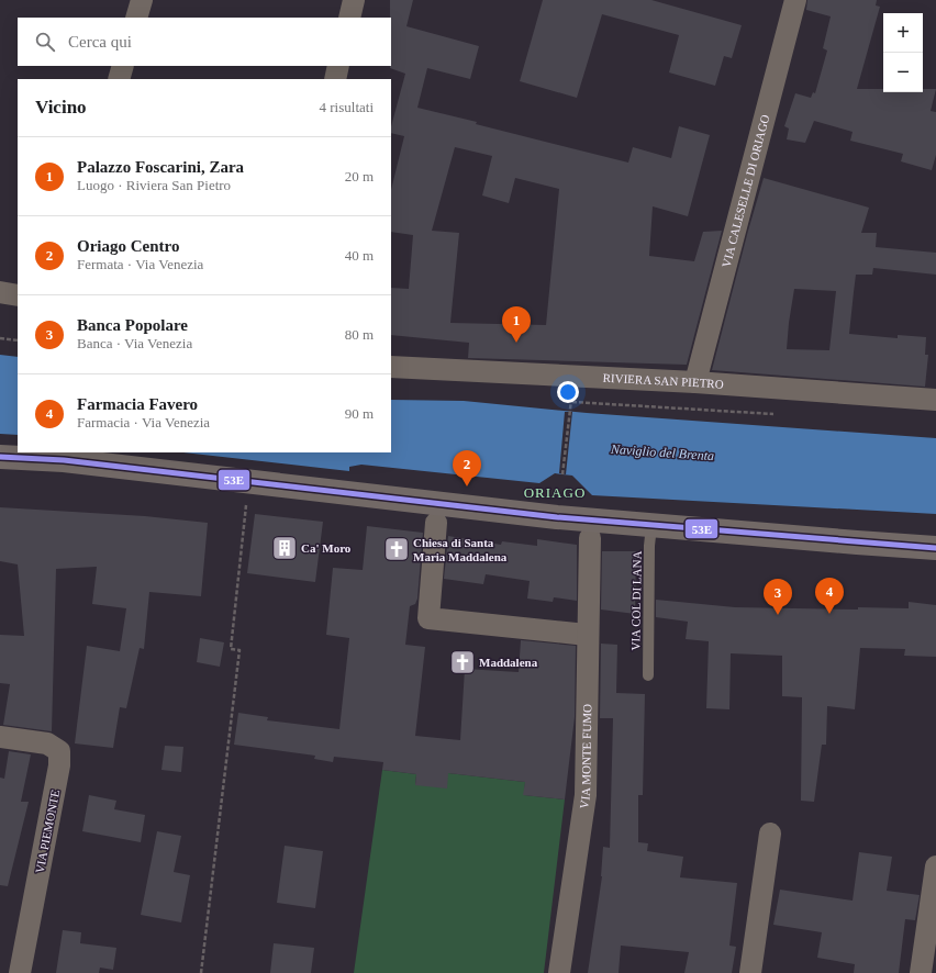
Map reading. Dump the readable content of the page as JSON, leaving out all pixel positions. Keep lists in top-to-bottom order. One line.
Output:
{"streets":{"street":["VIA CALESELLE DI ORIAGO","RIVIERA SAN PIETRO","VIA MONTE FUMO","VIA PIEMONTE"],"lane":["VIA COL DI LANA"]},"crossings":[["VIA CALESELLE DI ORIAGO","RIVIERA SAN PIETRO"]],"districts":["ORIAGO"],"water":["Naviglio del Brenta"],"places":{"building":["Ca' Moro"],"church":["Chiesa di Santa Maria Maddalena","Maddalena"]},"lines":["transit line 53E"],"page":{"map_buttons":["+","−"],"search":"Cerca qui","heading":["Vicino","4 risultati"],"list":[{"mark":"1","name":"Palazzo Foscarini, Zara","note":"Luogo · Riviera San Pietro","value":"20 m"},{"mark":"2","name":"Oriago Centro","note":"Fermata · Via Venezia","value":"40 m"},{"mark":"3","name":"Banca Popolare","note":"Banca · Via Venezia","value":"80 m"},{"mark":"4","name":"Farmacia Favero","note":"Farmacia · Via Venezia","value":"90 m"}],"pins":["1","2","4","3"]}}
